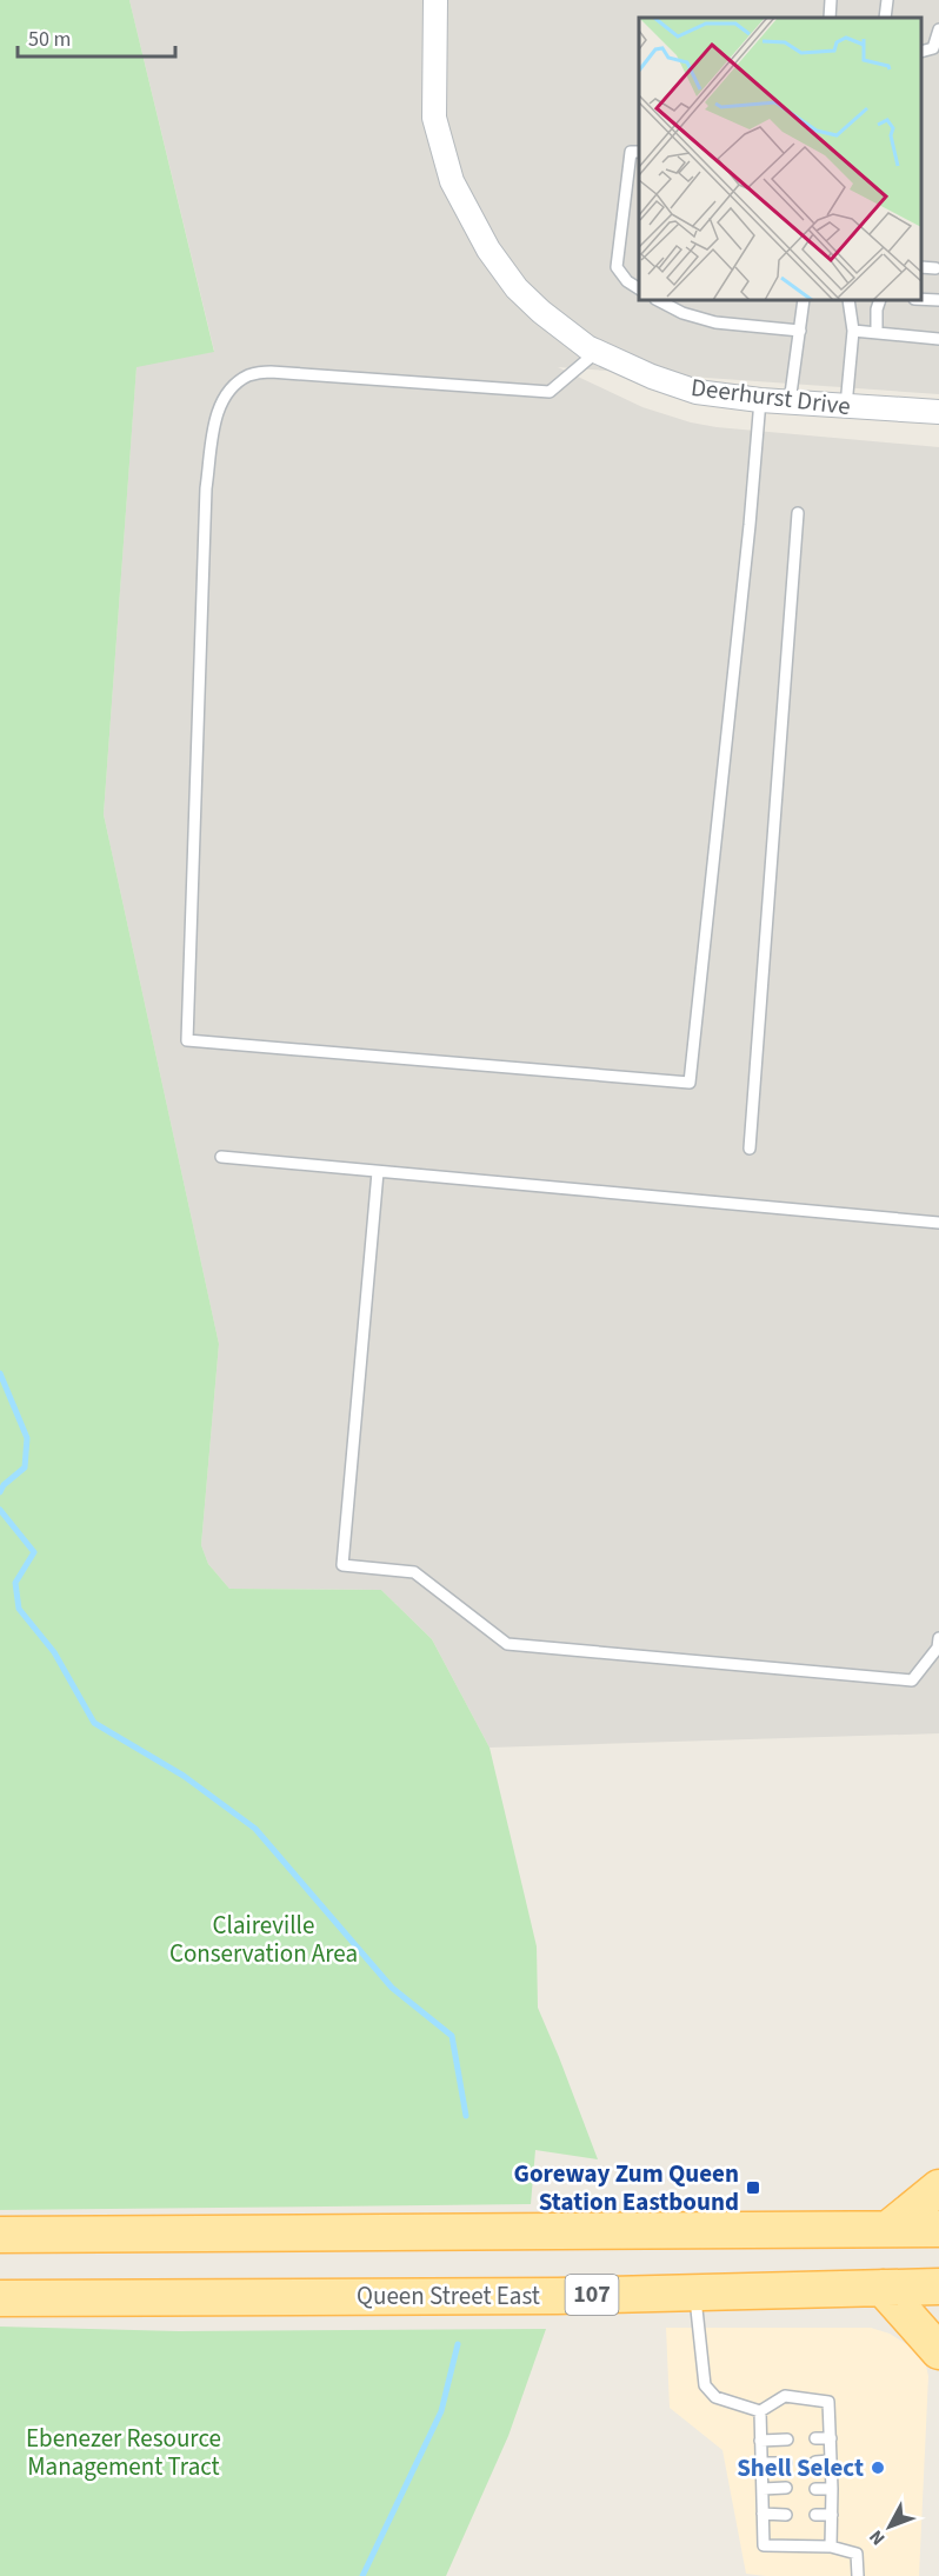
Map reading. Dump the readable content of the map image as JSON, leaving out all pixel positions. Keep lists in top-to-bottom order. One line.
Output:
{"streets":{"main road":["107","Queen Street East"],"street":["Deerhurst Drive"]},"parks":["Claireville Conservation Area","Ebenezer Resource Management Tract"],"places":{"transit":["Goreway Zum Queen Station Eastbound"],"other":["Shell Select"]},"scale_bar":"50 m","north":"bottom left"}
